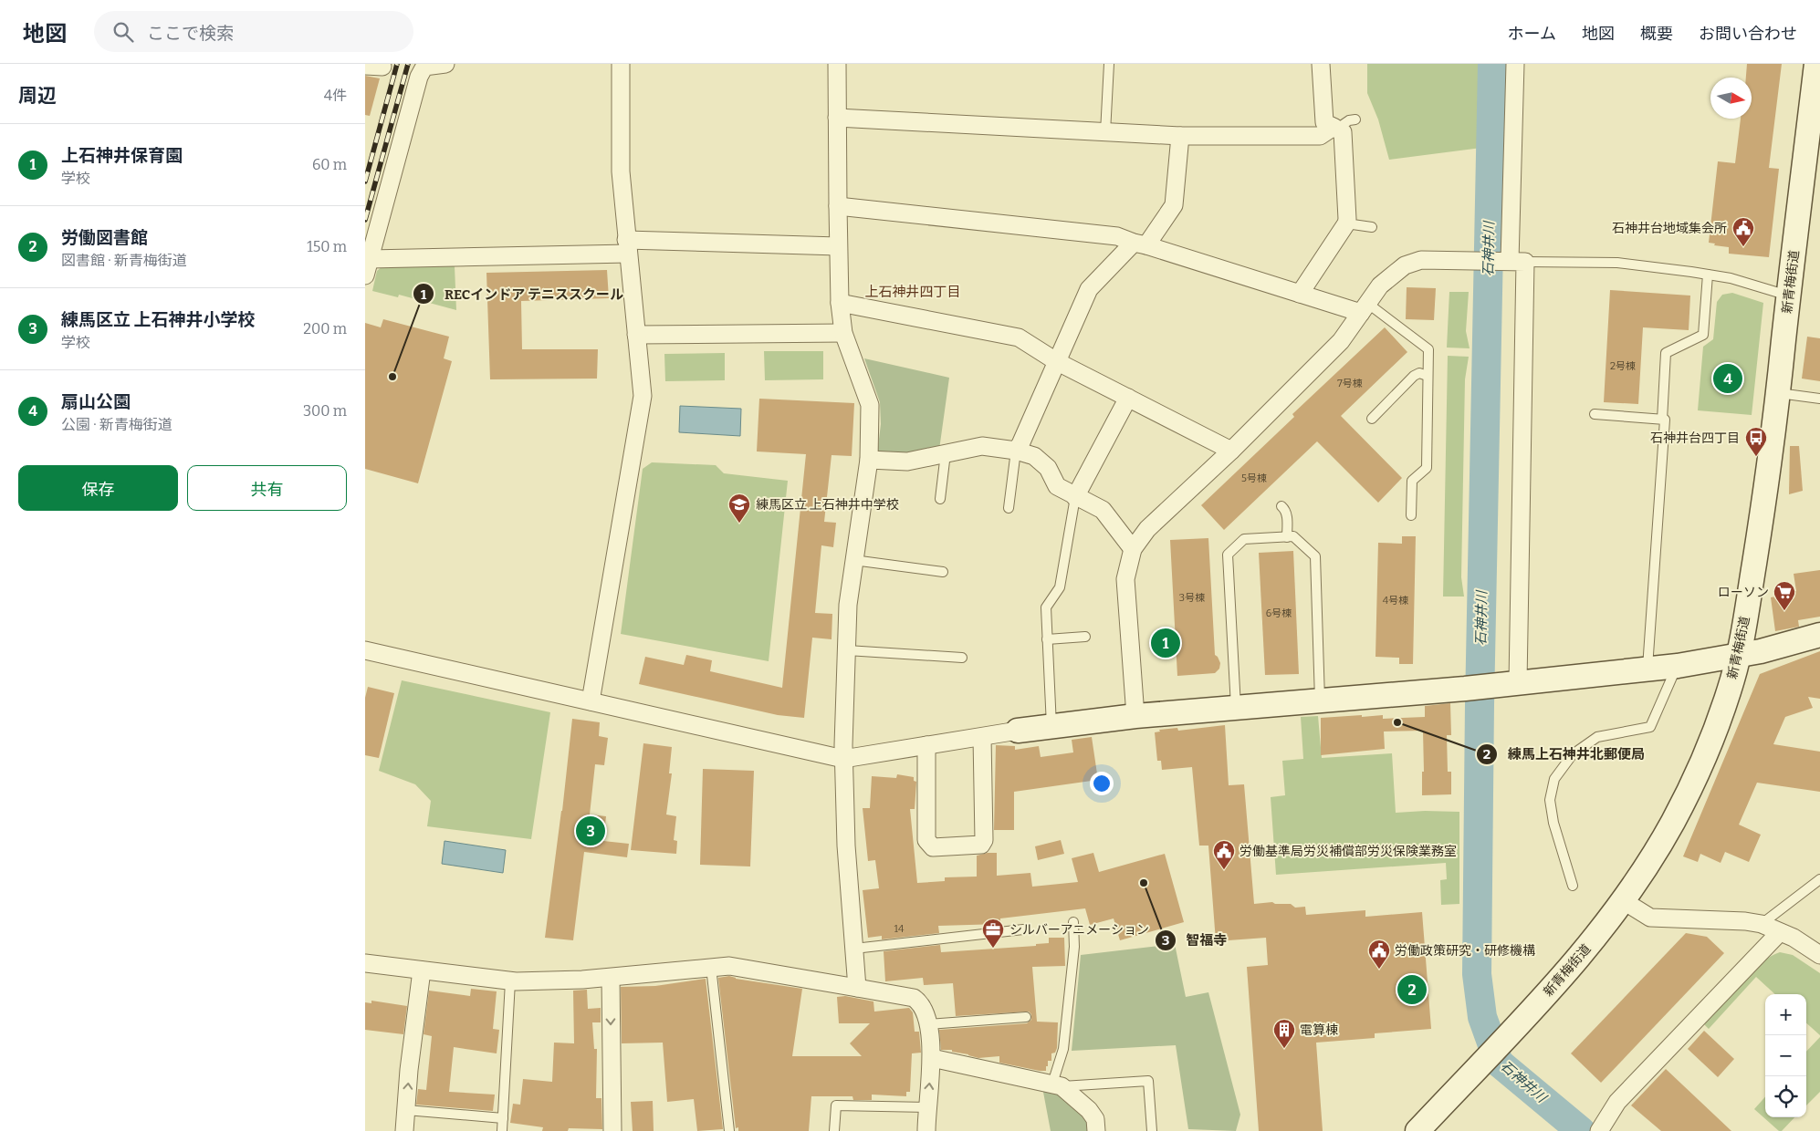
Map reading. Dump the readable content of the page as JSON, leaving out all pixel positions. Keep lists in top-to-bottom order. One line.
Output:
{"streets":{"main road":["新青梅街道"]},"districts":["上石神井四丁目"],"water":["石神井川"],"places":{"public building":["石神井台地域集会所","労働基準局労災補償部労災保険業務室","労働政策研究・研修機構"],"other":["RECインドア テニススクール","練馬上石神井北郵便局","智福寺"],"bus stop":["石神井台四丁目"],"school or university":["練馬区立 上石神井中学校"],"supermarket":["ローソン"],"office":["シルバーアニメーション"],"building":["電算棟"]},"house_numbers":["2号棟","7号棟","5号棟","3号棟","4号棟","6号棟","14"],"north":"right","page":{"header":"地図","search":"ここで検索","nav":["ホーム","地図","概要","お問い合わせ"],"heading":["周辺","4件"],"list":[{"mark":"1","name":"上石神井保育園","note":"学校","value":"60 m"},{"mark":"2","name":"労働図書館","note":"図書館 · 新青梅街道","value":"150 m"},{"mark":"3","name":"練馬区立 上石神井小学校","note":"学校","value":"200 m"},{"mark":"4","name":"扇山公園","note":"公園 · 新青梅街道","value":"300 m"}],"pins":["4","1","3","2"],"buttons":["保存","共有"],"map_buttons":["+","−"]}}
